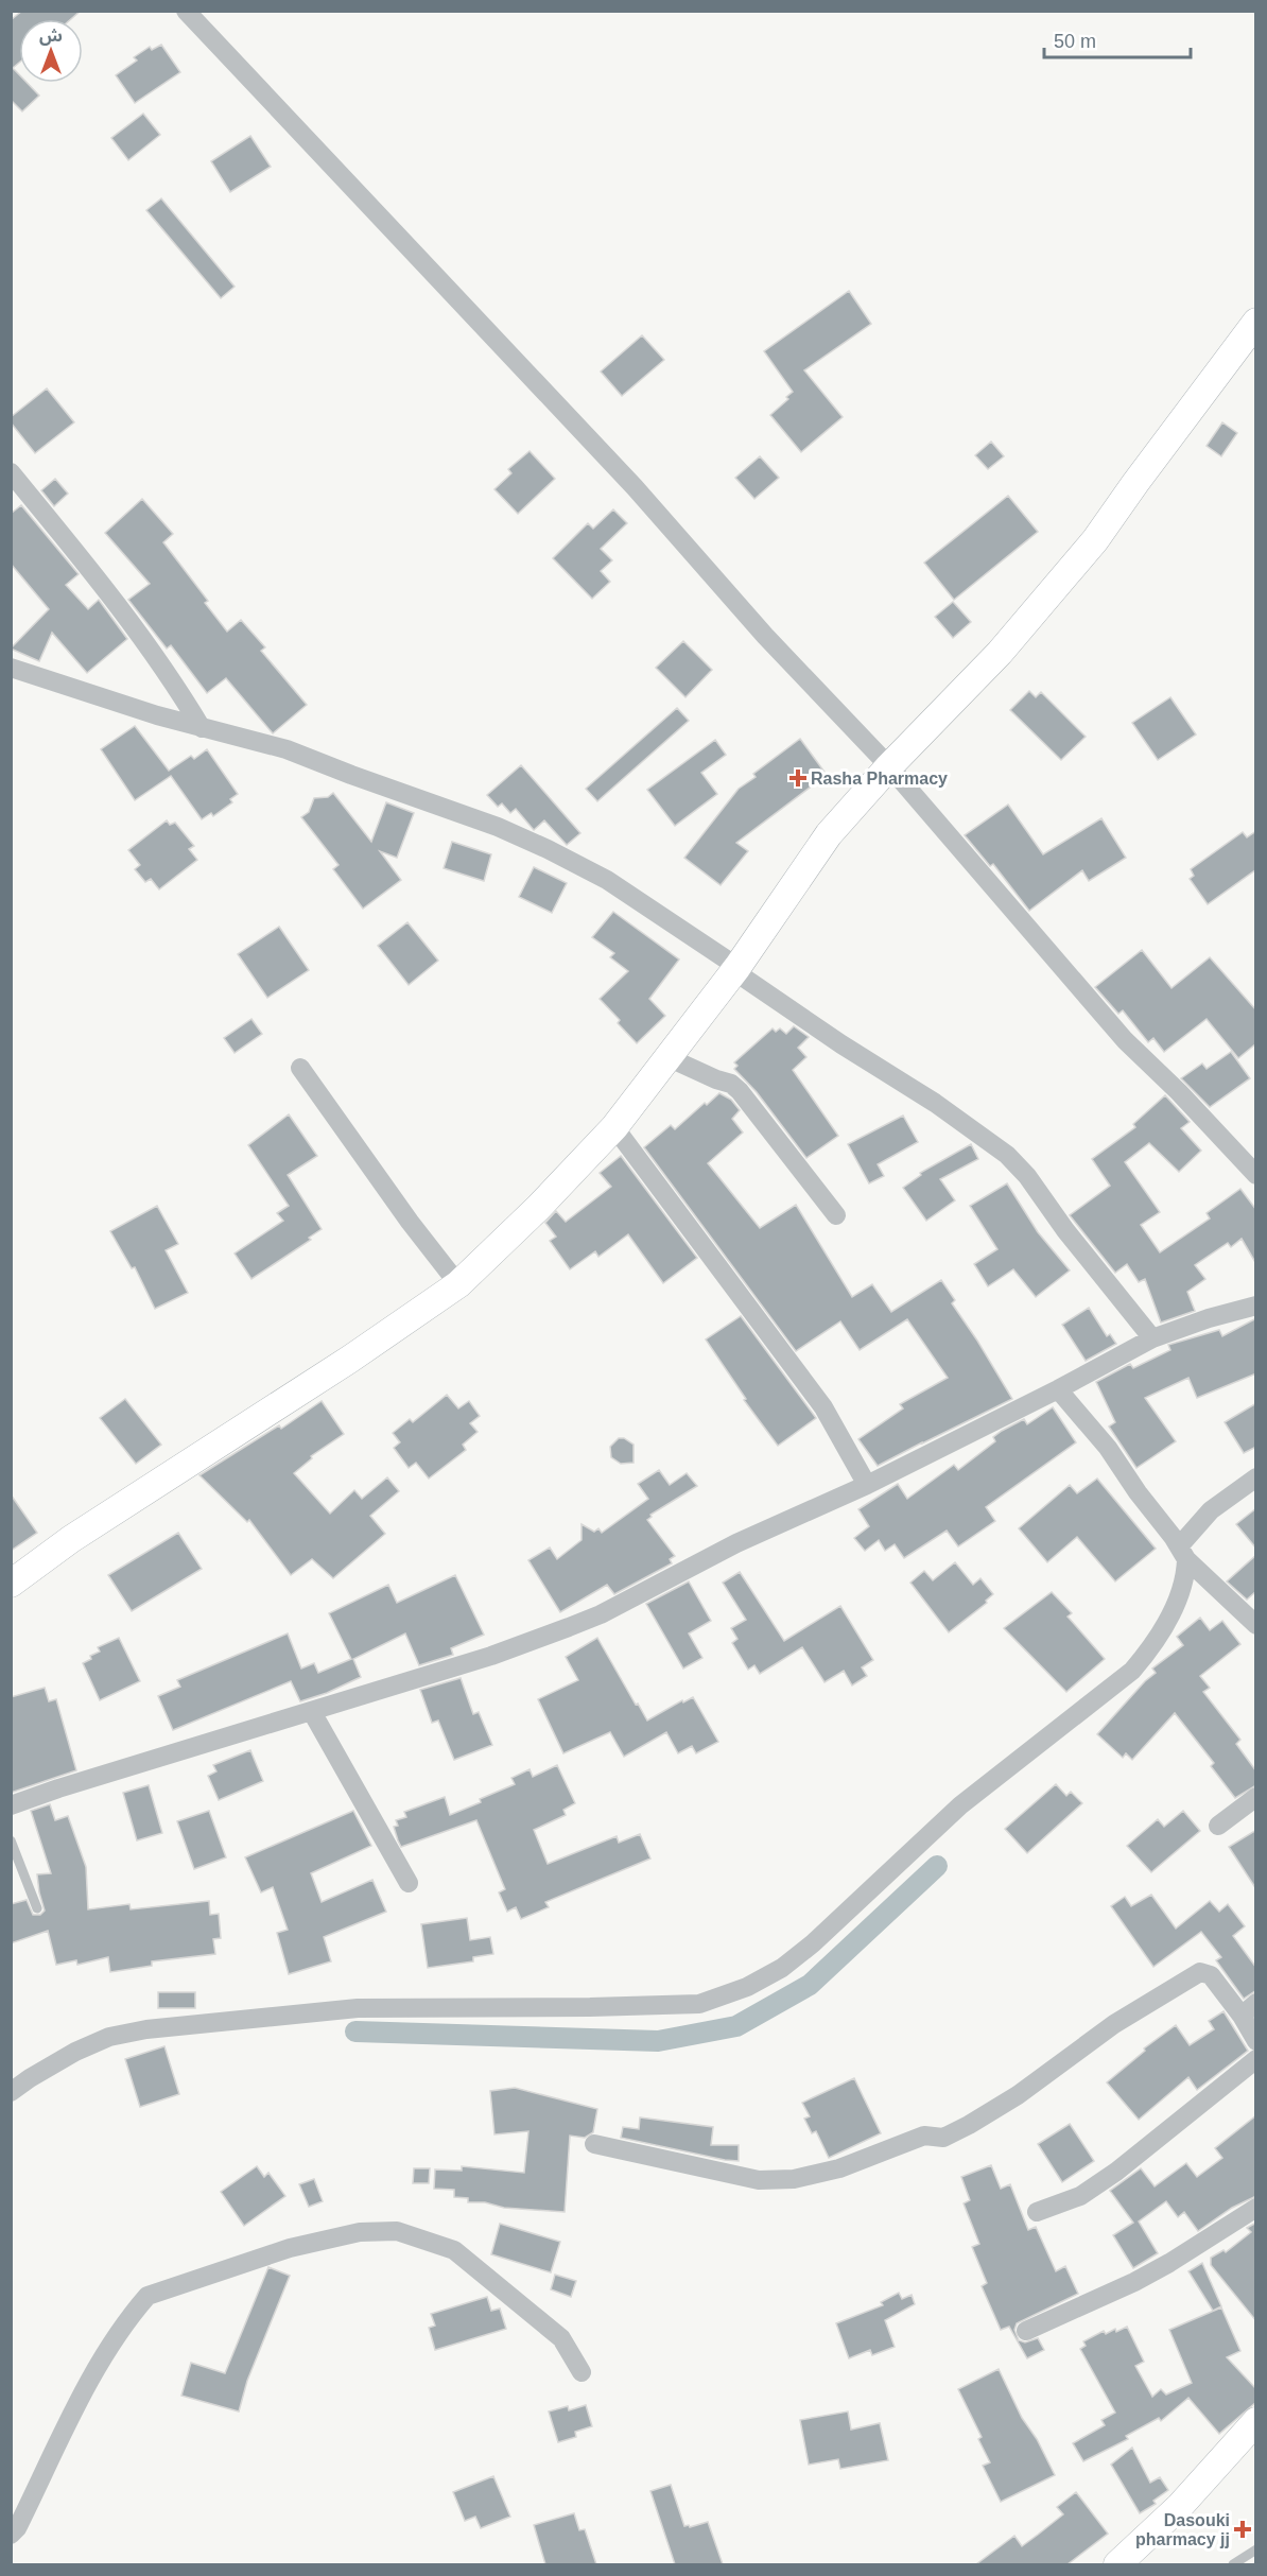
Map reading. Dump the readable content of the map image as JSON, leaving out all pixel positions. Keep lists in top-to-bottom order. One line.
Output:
{"places":{"health":["Rasha Pharmacy","Dasouki pharmacy jj"]},"scale_bar":"50 m","north":"top"}
